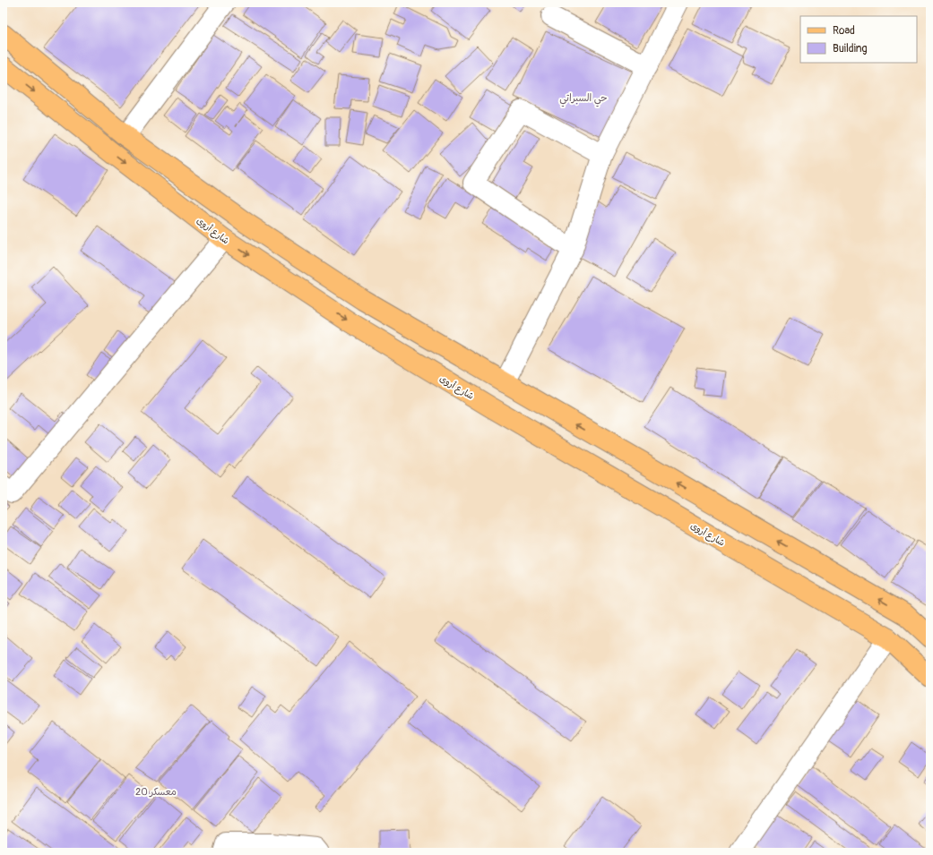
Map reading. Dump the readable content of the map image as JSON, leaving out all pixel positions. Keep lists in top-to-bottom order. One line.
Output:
{"streets":{"main road":["شارع أروى"]},"districts":["حي السبراتي","معسكر 20"],"legend":["Road","Building"]}
